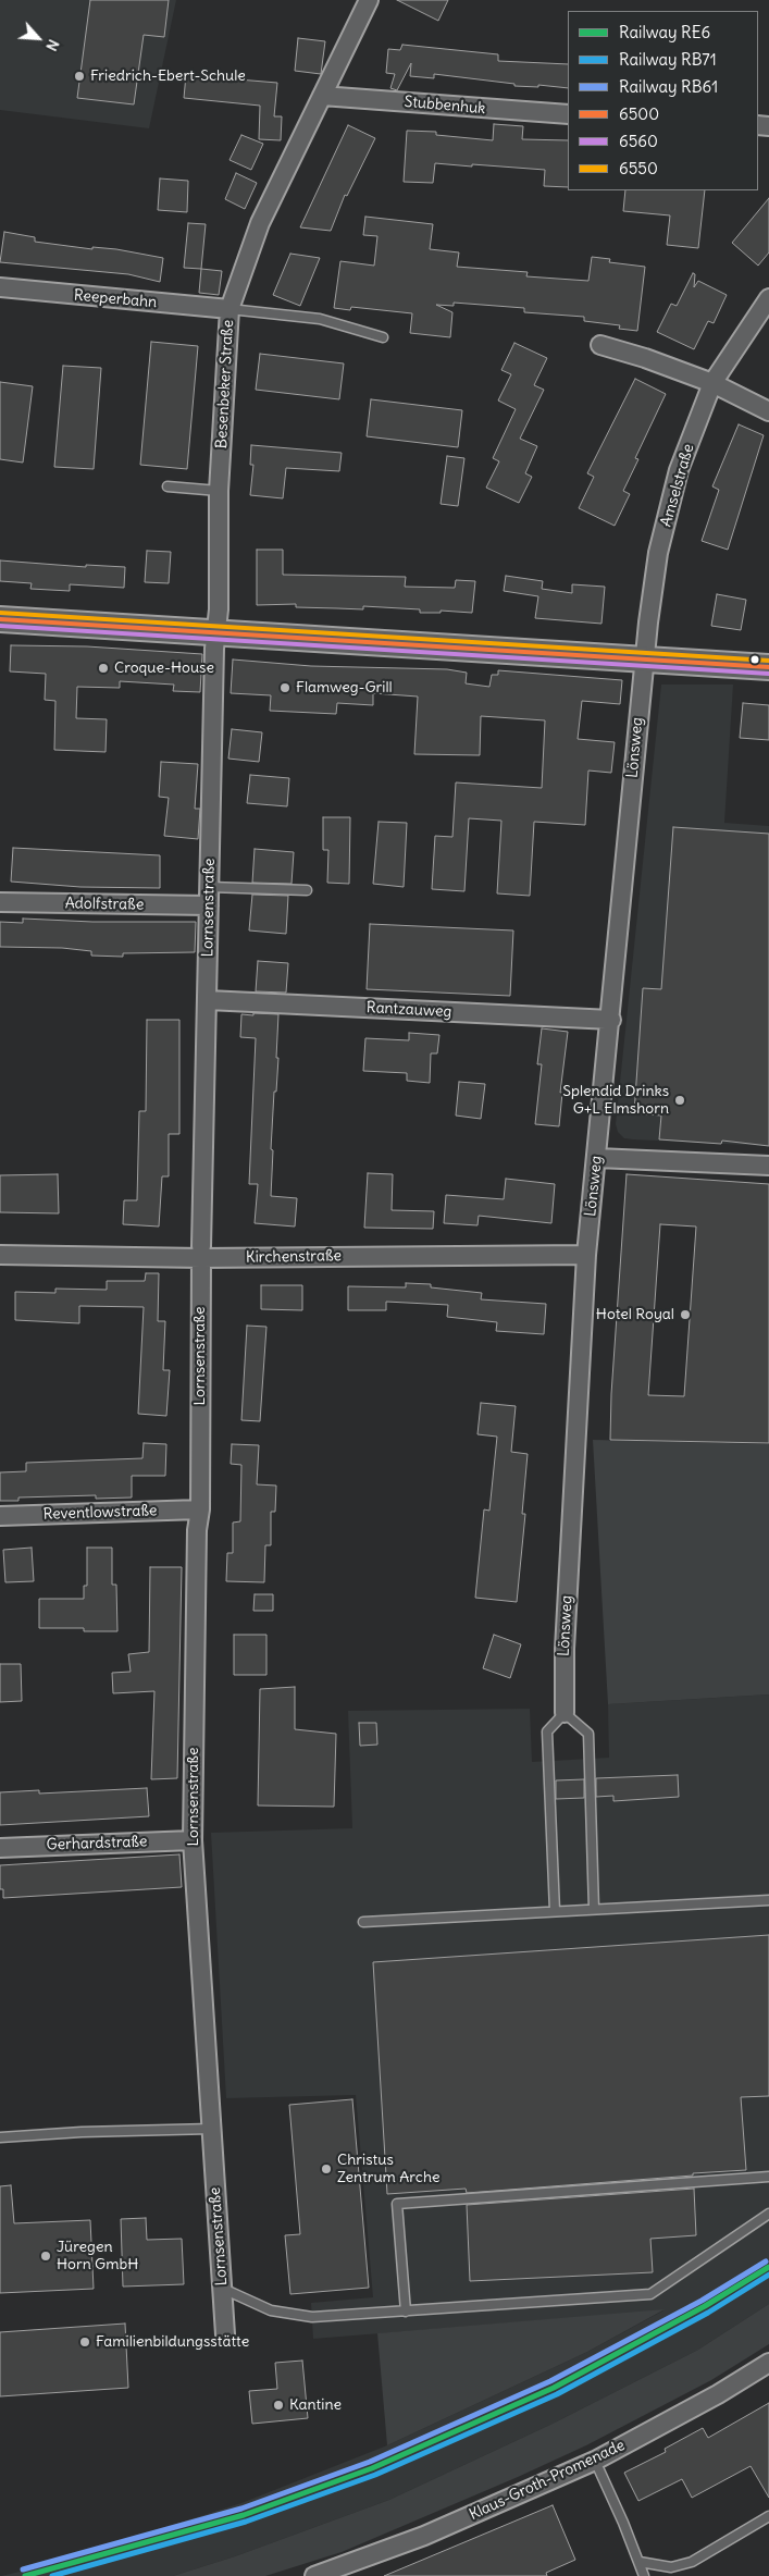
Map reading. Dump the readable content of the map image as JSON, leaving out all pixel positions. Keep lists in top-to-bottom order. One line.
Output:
{"streets":{"street":["Stubbenhuk","Reeperbahn","Besenbeker Straße","Amselstraße","Lönsweg","Adolfstraße","Lornsenstraße","Rantzauweg","Kirchenstraße","Reventlowstraße","Gerhardstraße","Klaus-Groth-Promenade"]},"crossings":[["Stubbenhuk","Besenbeker Straße"],["Reeperbahn","Besenbeker Straße"],["Besenbeker Straße","Lornsenstraße"],["Amselstraße","Lönsweg"],["Lönsweg","Rantzauweg"],["Lönsweg","Kirchenstraße"],["Adolfstraße","Lornsenstraße"],["Lornsenstraße","Rantzauweg"],["Lornsenstraße","Kirchenstraße"],["Lornsenstraße","Reventlowstraße"],["Lornsenstraße","Gerhardstraße"]],"places":["Friedrich-Ebert-Schule","Croque-House","Flamweg-Grill","Splendid Drinks G+L Elmshorn","Hotel Royal","Christus Zentrum Arche","Jüregen Horn GmbH","Familienbildungsstätte","Kantine"],"lines":["transit line 6550","transit line 6500","transit line 6560","rail line RB61","rail line RE6","rail line RB71"],"legend":["Railway RE6","Railway RB71","Railway RB61","6500","6560","6550"],"north":"bottom right"}
